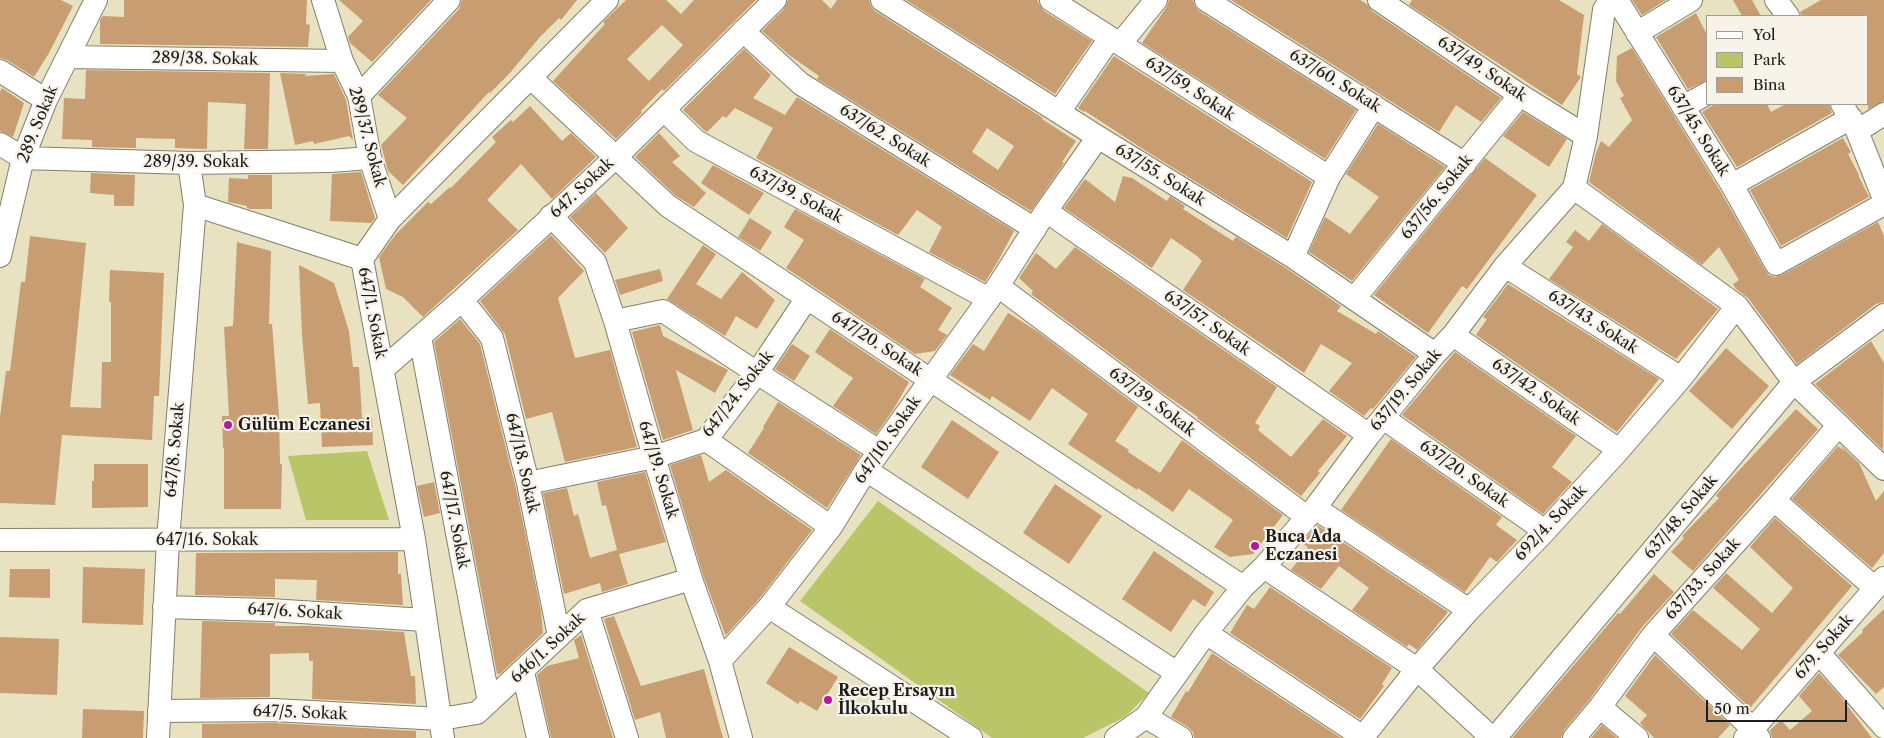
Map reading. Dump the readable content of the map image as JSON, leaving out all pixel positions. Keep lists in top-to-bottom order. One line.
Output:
{"streets":{"street":["289/38. Sokak","637/49. Sokak","637/60. Sokak","637/59. Sokak","289. Sokak","637/45. Sokak","637/62. Sokak","289/37. Sokak","289/39. Sokak","637/55. Sokak","647. Sokak","637/39. Sokak","637/56. Sokak","647/1. Sokak","637/43. Sokak","637/57. Sokak","647/20. Sokak","637/19. Sokak","637/42. Sokak","647/24. Sokak","647/10. Sokak","647/8. Sokak","647/18. Sokak","647/19. Sokak","637/20. Sokak","637/48. Sokak","647/17. Sokak","692/4. Sokak","647/16. Sokak","637/33. Sokak","647/6. Sokak","679. Sokak","646/1. Sokak","647/5. Sokak"]},"crossings":[["289/38. Sokak","289. Sokak"],["289/38. Sokak","289/37. Sokak"],["637/49. Sokak","637/56. Sokak"],["637/49. Sokak","637/19. Sokak"],["637/60. Sokak","637/56. Sokak"],["289. Sokak","289/39. Sokak"],["637/45. Sokak","637/19. Sokak"],["637/62. Sokak","647. Sokak"],["637/62. Sokak","637/57. Sokak"],["637/62. Sokak","647/10. Sokak"],["289/37. Sokak","289/39. Sokak"],["289/37. Sokak","647/1. Sokak"],["289/39. Sokak","647/8. Sokak"],["637/55. Sokak","637/56. Sokak"],["637/55. Sokak","637/19. Sokak"],["637/55. Sokak","647/10. Sokak"],["647. Sokak","637/39. Sokak"],["647. Sokak","647/1. Sokak"],["647. Sokak","647/20. Sokak"],["647. Sokak","647/18. Sokak"],["647. Sokak","647/19. Sokak"],["647. Sokak","647/17. Sokak"],["637/39. Sokak","637/19. Sokak"],["637/39. Sokak","647/10. Sokak"],["637/39. Sokak","692/4. Sokak"],["647/1. Sokak","647/20. Sokak"],["647/1. Sokak","647/16. Sokak"],["647/1. Sokak","647/6. Sokak"],["647/1. Sokak","646/1. Sokak"],["647/1. Sokak","647/5. Sokak"],["637/43. Sokak","637/19. Sokak"],["637/43. Sokak","692/4. Sokak"],["637/57. Sokak","637/19. Sokak"],["637/57. Sokak","647/10. Sokak"],["647/20. Sokak","637/19. Sokak"],["647/20. Sokak","647/24. Sokak"],["647/20. Sokak","647/10. Sokak"],["637/19. Sokak","637/42. Sokak"],["637/19. Sokak","637/20. Sokak"],["637/42. Sokak","692/4. Sokak"],["647/24. Sokak","647/18. Sokak"],["647/24. Sokak","647/19. Sokak"],["647/10. Sokak","647/19. Sokak"],["647/8. Sokak","647/16. Sokak"],["647/8. Sokak","647/6. Sokak"],["647/8. Sokak","647/5. Sokak"],["647/18. Sokak","646/1. Sokak"],["647/19. Sokak","646/1. Sokak"],["637/20. Sokak","692/4. Sokak"],["647/17. Sokak","646/1. Sokak"],["646/1. Sokak","647/5. Sokak"]],"places":["Gülüm Eczanesi","Buca Ada Eczanesi","Recep Ersayın İlkokulu"],"legend":["Yol","Park","Bina"],"scale_bar":"50 m"}
